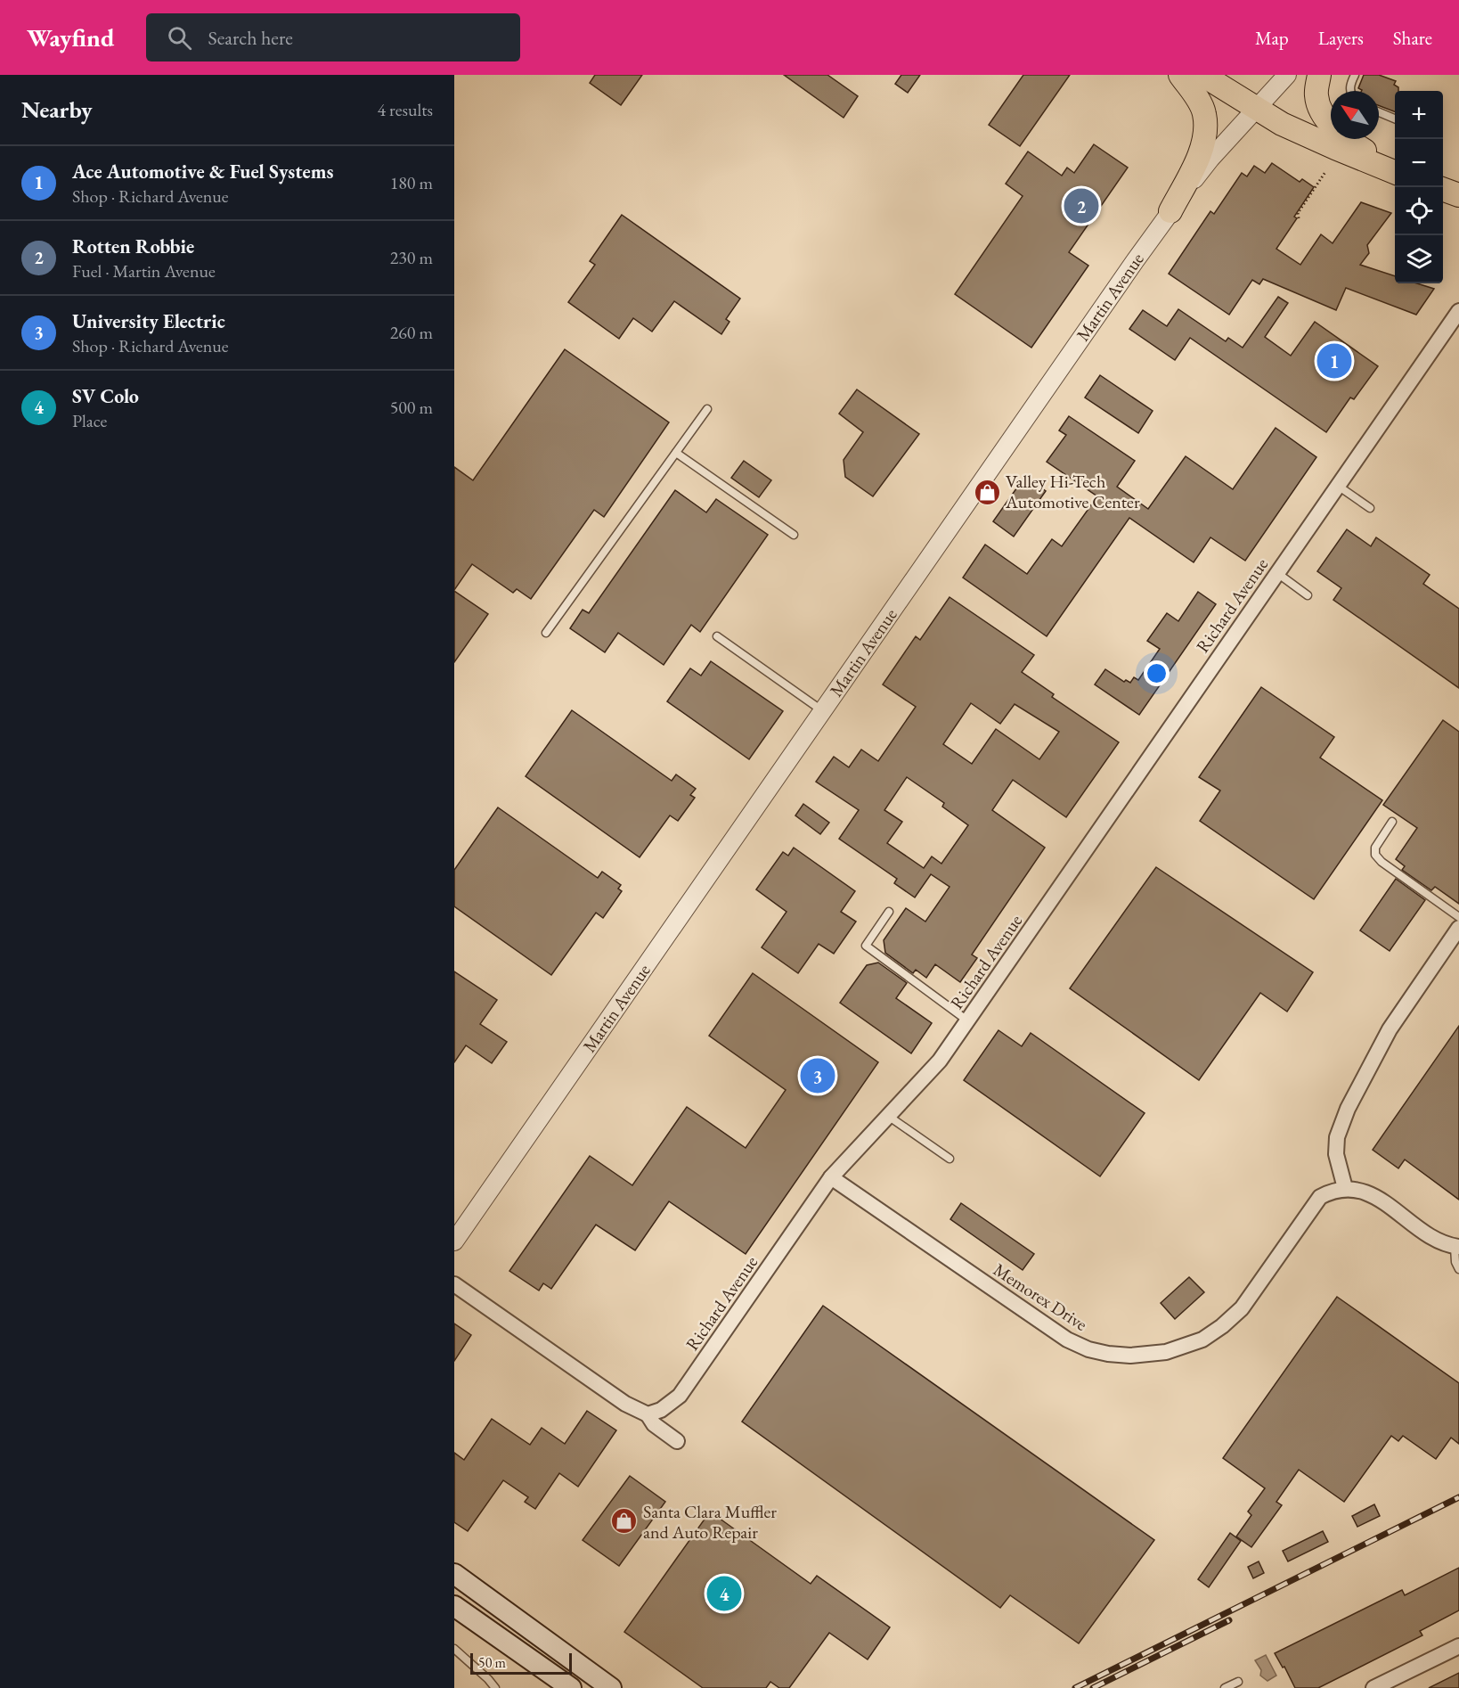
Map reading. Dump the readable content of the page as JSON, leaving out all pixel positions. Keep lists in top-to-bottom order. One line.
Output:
{"streets":{"street":["Martin Avenue","Richard Avenue","Memorex Drive"]},"crossings":[["Richard Avenue","Memorex Drive"]],"places":{"shop":["Valley Hi-Tech Automotive Center","Santa Clara Muffler and Auto Repair"]},"scale_bar":"50 m","north":"top left","page":{"header":"Wayfind","search":"Search here","nav":["Map","Layers","Share"],"heading":["Nearby","4 results"],"map_buttons":["+","−"],"list":[{"mark":"1","name":"Ace Automotive & Fuel Systems","note":"Shop · Richard Avenue","value":"180 m"},{"mark":"2","name":"Rotten Robbie","note":"Fuel · Martin Avenue","value":"230 m"},{"mark":"3","name":"University Electric","note":"Shop · Richard Avenue","value":"260 m"},{"mark":"4","name":"SV Colo","note":"Place","value":"500 m"}],"pins":["2","1","3","4"],"scale":"50 m"}}
